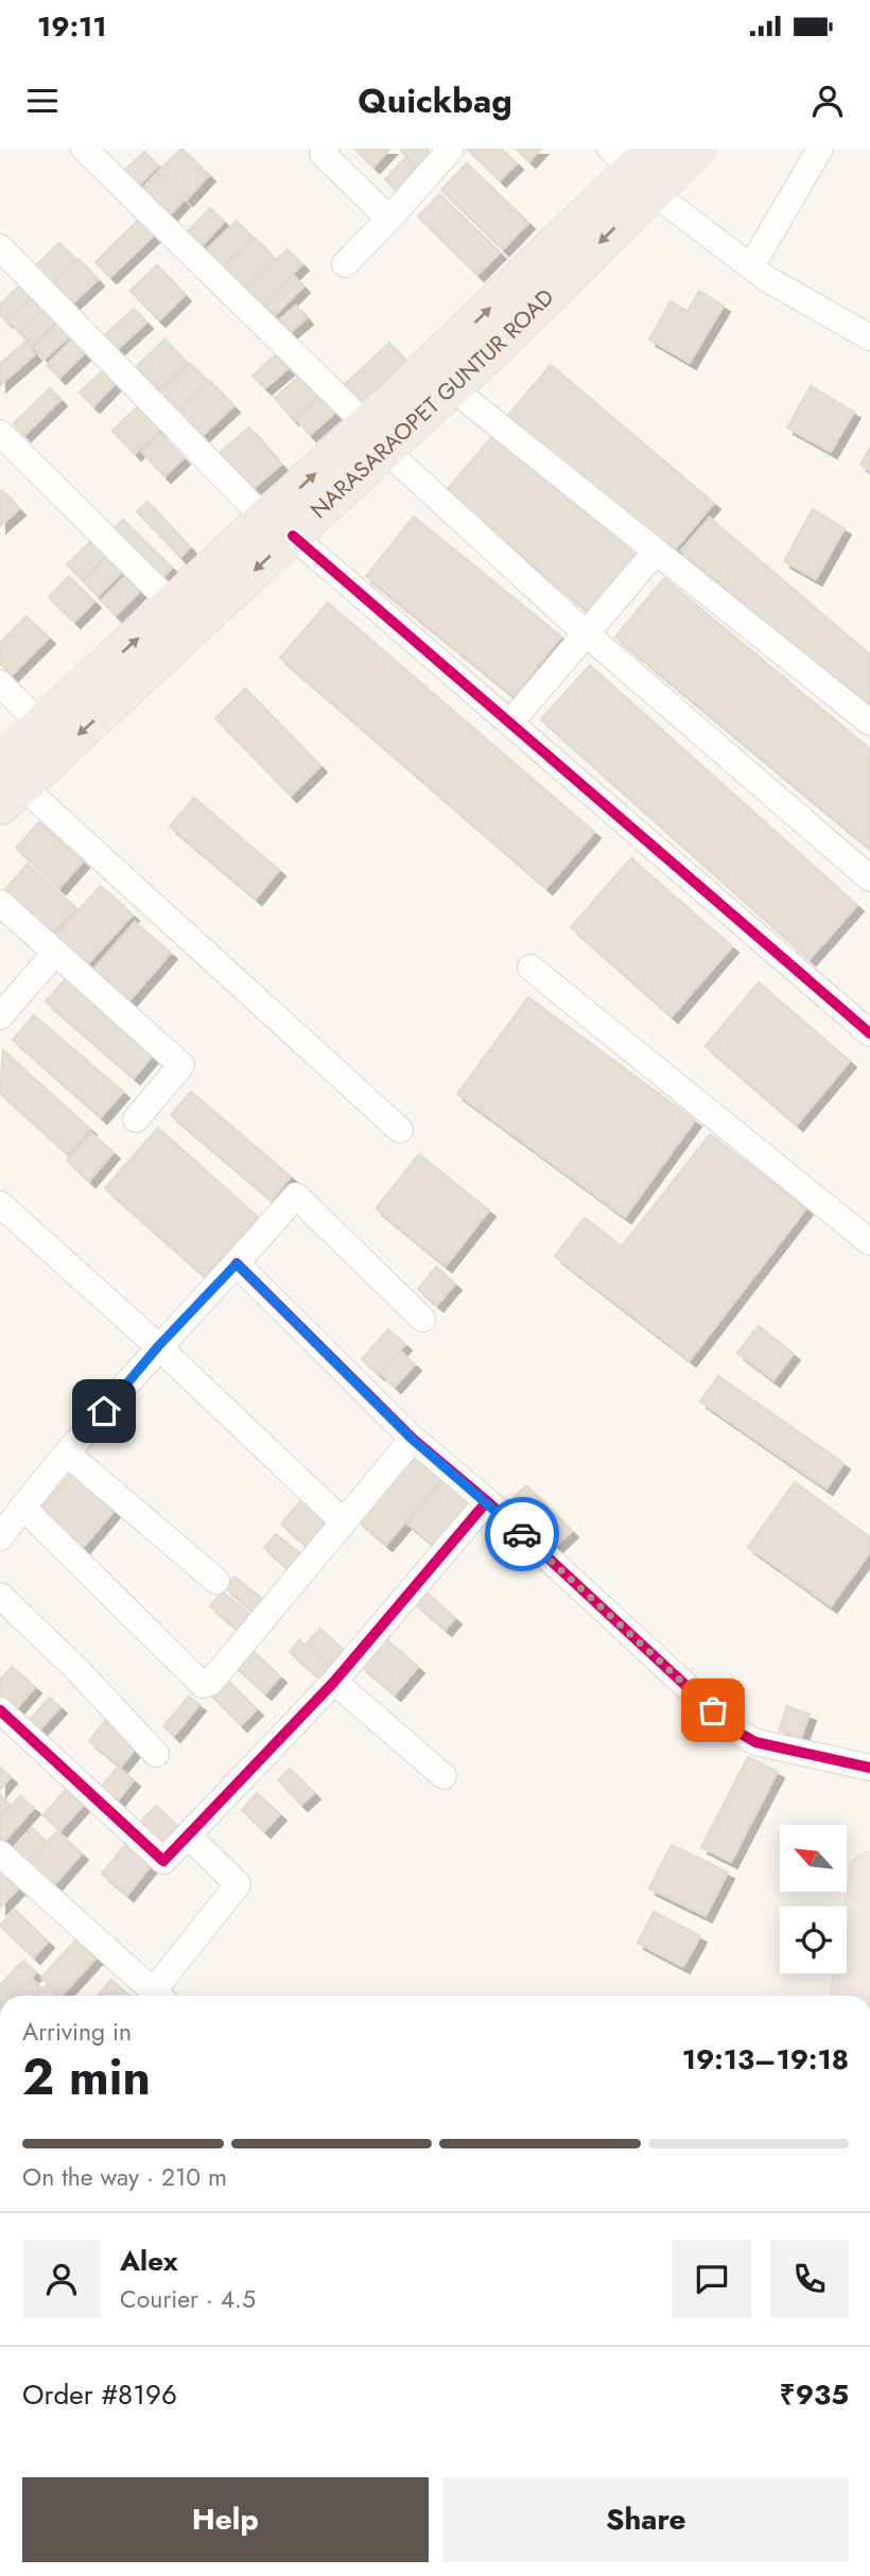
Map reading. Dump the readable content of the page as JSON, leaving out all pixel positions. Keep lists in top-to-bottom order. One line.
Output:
{"streets":{"highway":["NARASARAOPET GUNTUR ROAD"]},"north":"top left","page":{"status":"19:11","header":"Quickbag","heading":["2 min","Arriving in","19:13–19:18"],"panel":["Alex","Courier · 4.5","Order #8196","₹935"],"bar":"On the way · 210 m","buttons":["Help","Share"]}}
